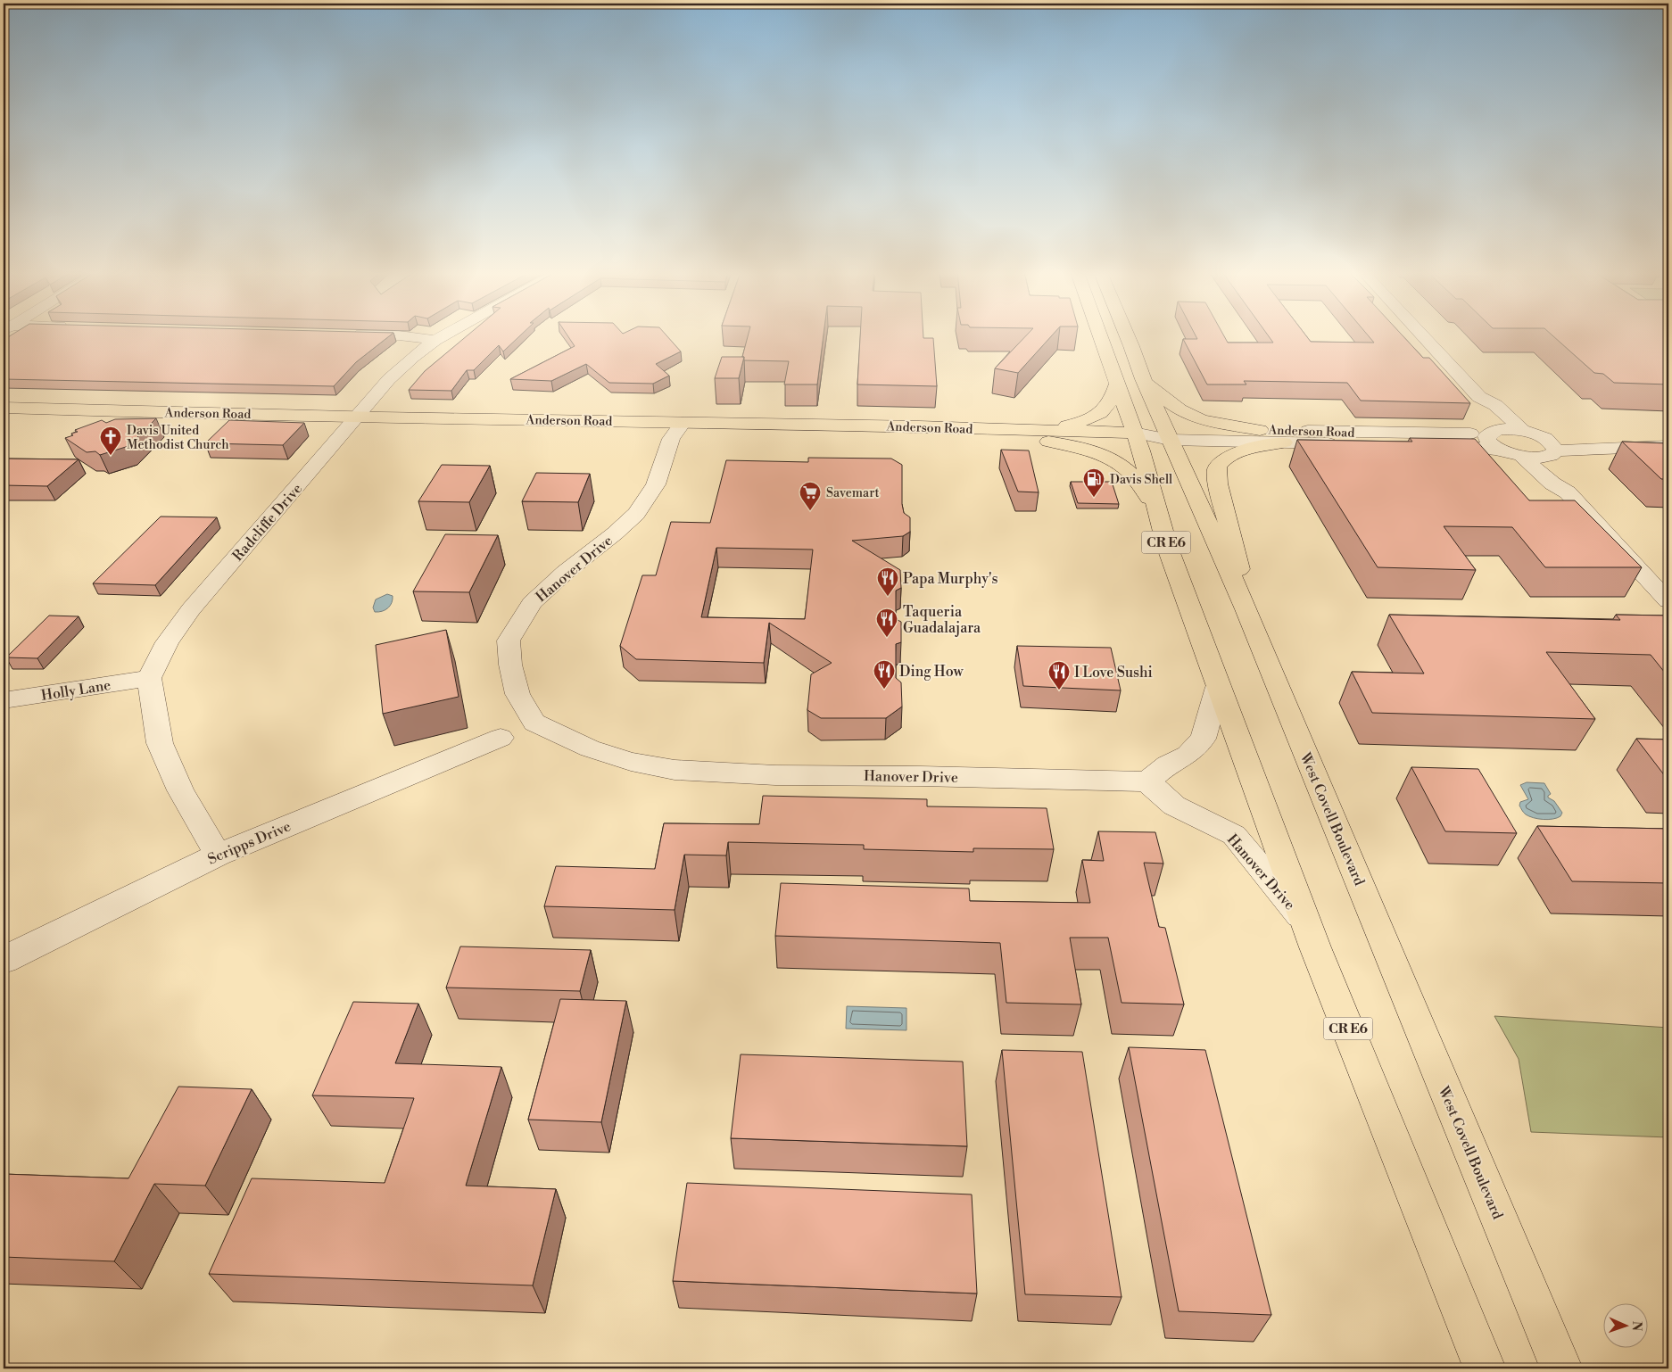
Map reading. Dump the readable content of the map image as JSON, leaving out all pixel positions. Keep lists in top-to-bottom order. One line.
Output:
{"streets":{"main road":["Anderson Road","CR E6","West Covell Boulevard"],"street":["Radcliffe Drive","Hanover Drive","Holly Lane","Scripps Drive"]},"crossings":[["Anderson Road","Radcliffe Drive"],["Anderson Road","CR E6"],["Anderson Road","Hanover Drive"],["Anderson Road","West Covell Boulevard"],["Radcliffe Drive","Holly Lane"],["CR E6","Hanover Drive"]],"places":{"church":["Davis United Methodist Church"],"fuel station":["Davis Shell"],"supermarket":["Savemart"],"restaurant":["Papa Murphy's","Taqueria Guadalajara","Ding How","I Love Sushi"]},"north":"right"}
